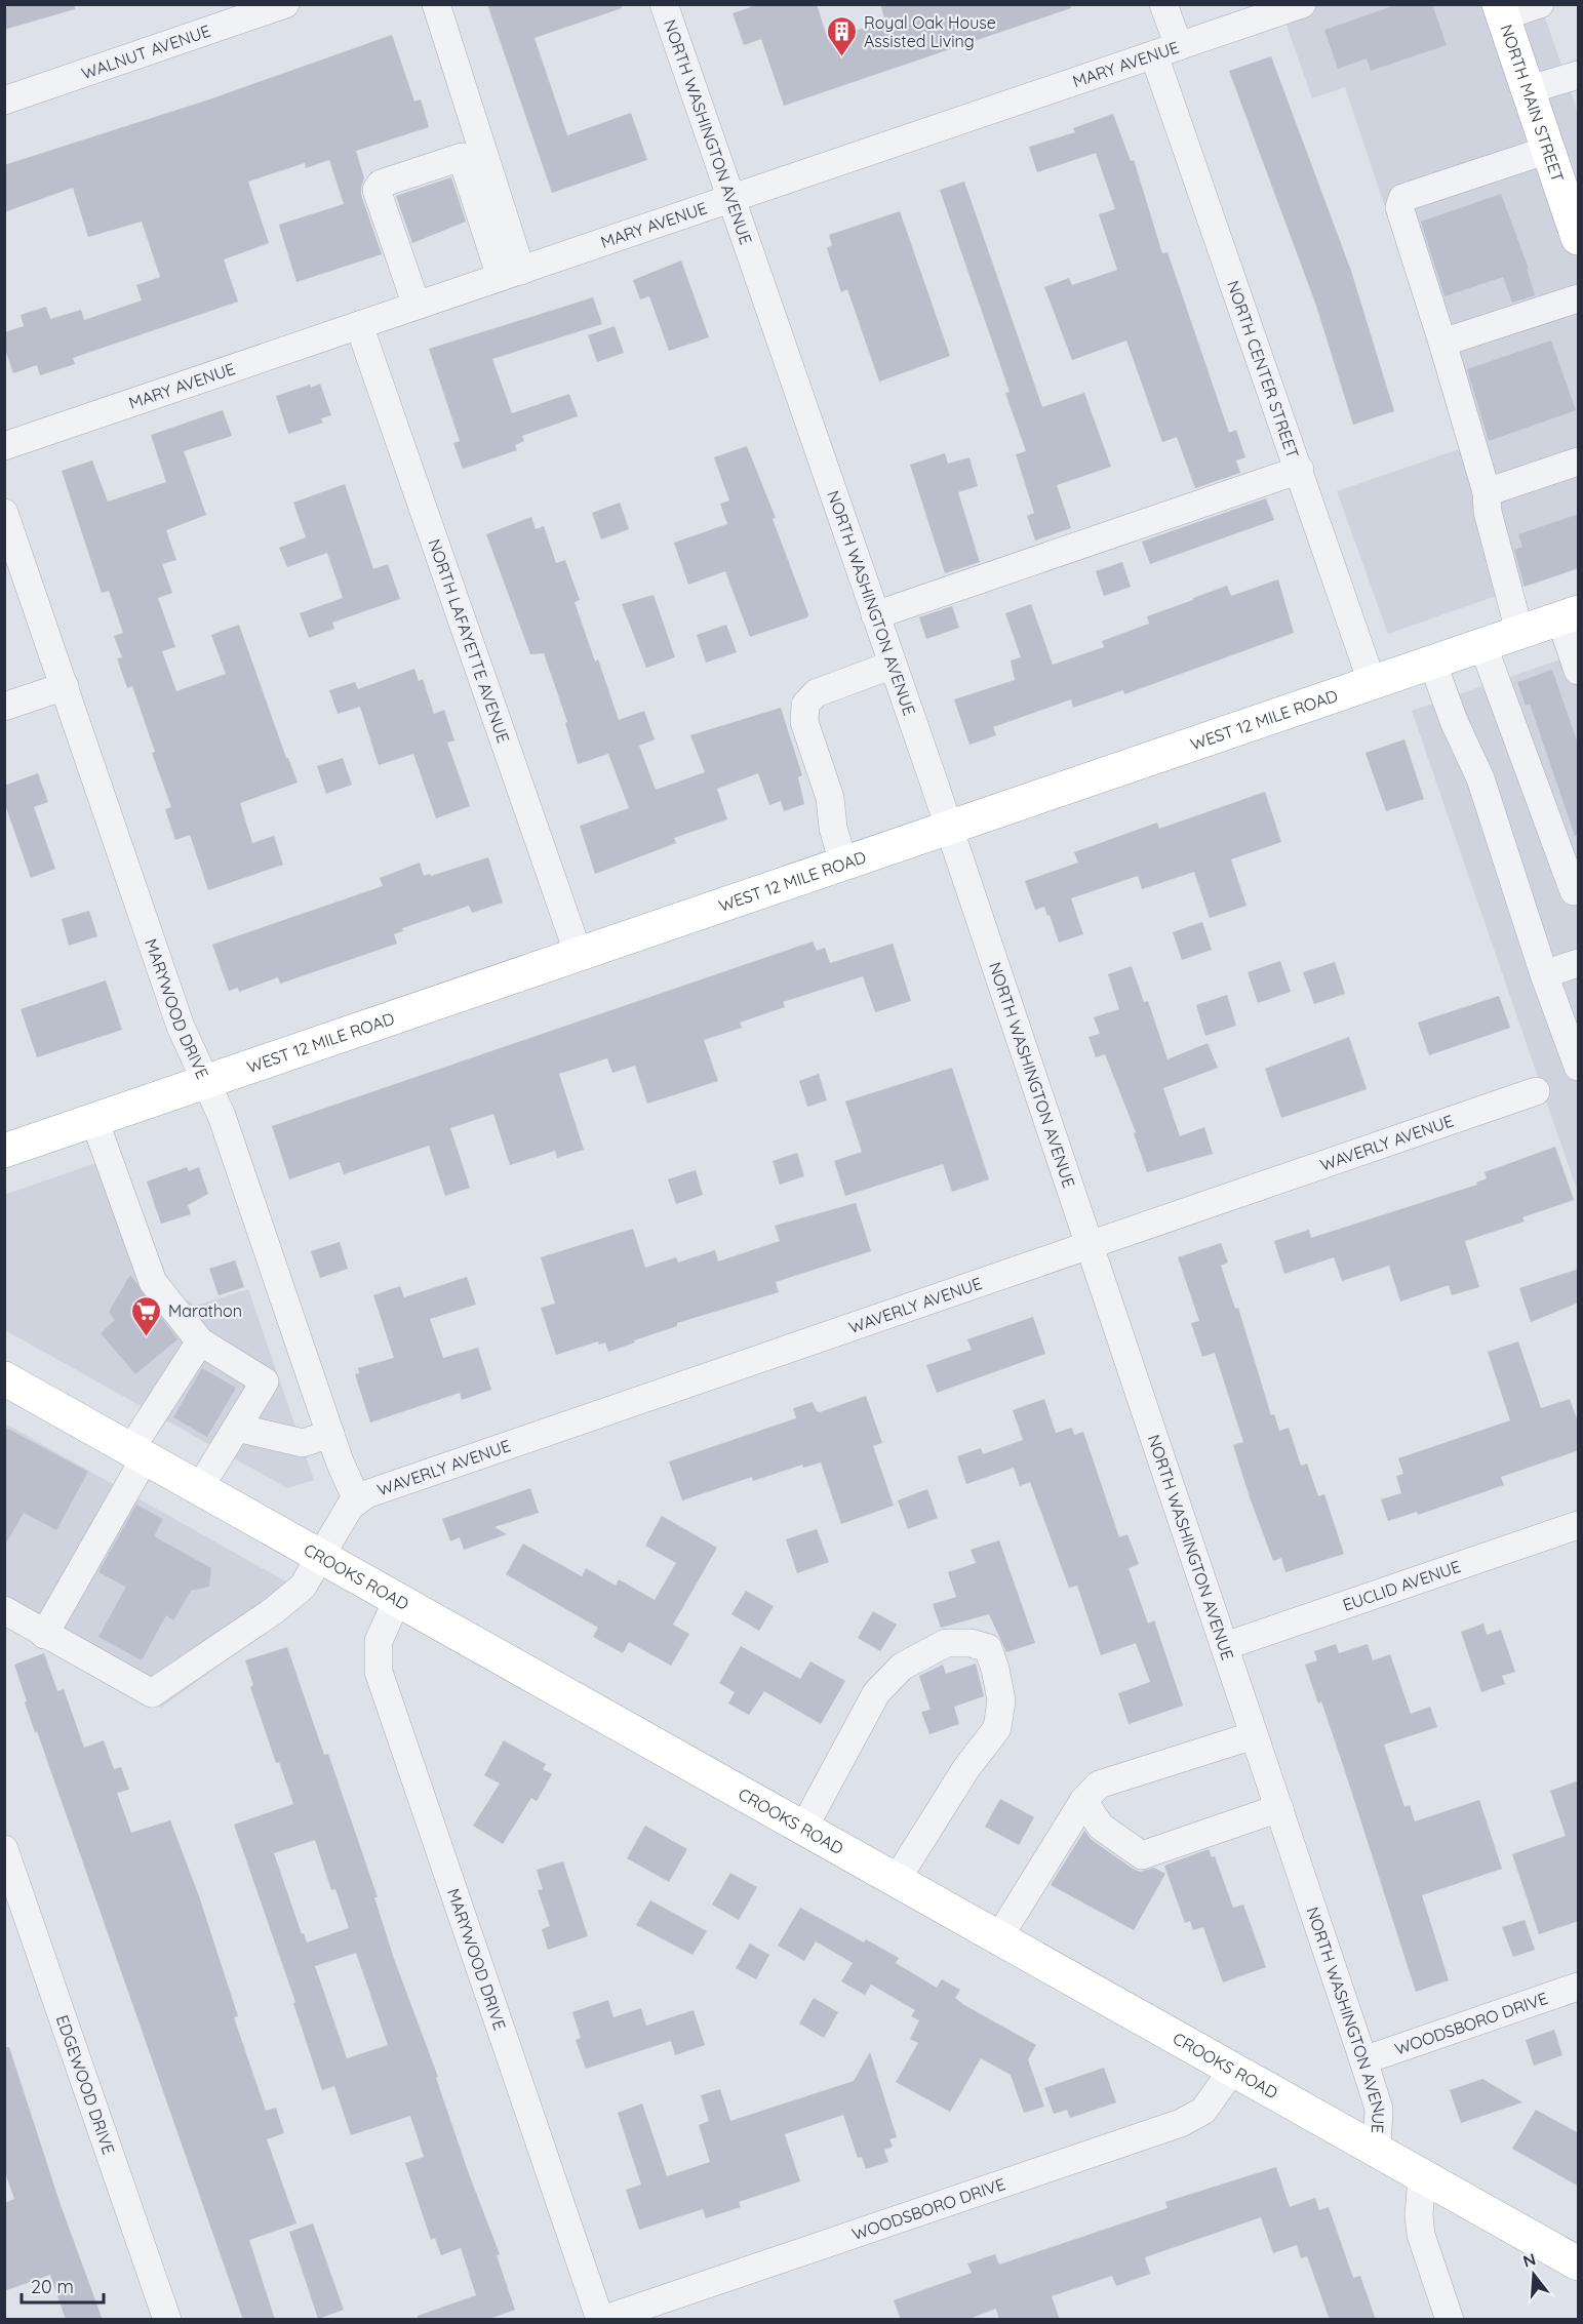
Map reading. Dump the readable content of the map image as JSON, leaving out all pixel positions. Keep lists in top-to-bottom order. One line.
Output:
{"streets":{"main road":["NORTH MAIN STREET","WEST 12 MILE ROAD","CROOKS ROAD"],"street":["WALNUT AVENUE","MARY AVENUE","NORTH WASHINGTON AVENUE","NORTH CENTER STREET","NORTH LAFAYETTE AVENUE","MARYWOOD DRIVE","WAVERLY AVENUE","EUCLID AVENUE","WOODSBORO DRIVE","EDGEWOOD DRIVE"]},"crossings":[["MARY AVENUE","NORTH WASHINGTON AVENUE"],["MARY AVENUE","NORTH CENTER STREET"],["MARY AVENUE","NORTH LAFAYETTE AVENUE"],["NORTH WASHINGTON AVENUE","WEST 12 MILE ROAD"],["NORTH WASHINGTON AVENUE","WAVERLY AVENUE"],["NORTH WASHINGTON AVENUE","CROOKS ROAD"],["NORTH WASHINGTON AVENUE","EUCLID AVENUE"],["NORTH WASHINGTON AVENUE","WOODSBORO DRIVE"],["NORTH CENTER STREET","WEST 12 MILE ROAD"],["NORTH LAFAYETTE AVENUE","WEST 12 MILE ROAD"],["WEST 12 MILE ROAD","MARYWOOD DRIVE"],["MARYWOOD DRIVE","WAVERLY AVENUE"],["MARYWOOD DRIVE","CROOKS ROAD"],["MARYWOOD DRIVE","WOODSBORO DRIVE"],["WAVERLY AVENUE","CROOKS ROAD"],["CROOKS ROAD","WOODSBORO DRIVE"]],"places":{"building":["Royal Oak House Assisted Living"],"supermarket":["Marathon"]},"scale_bar":"20 m","north":"top"}
